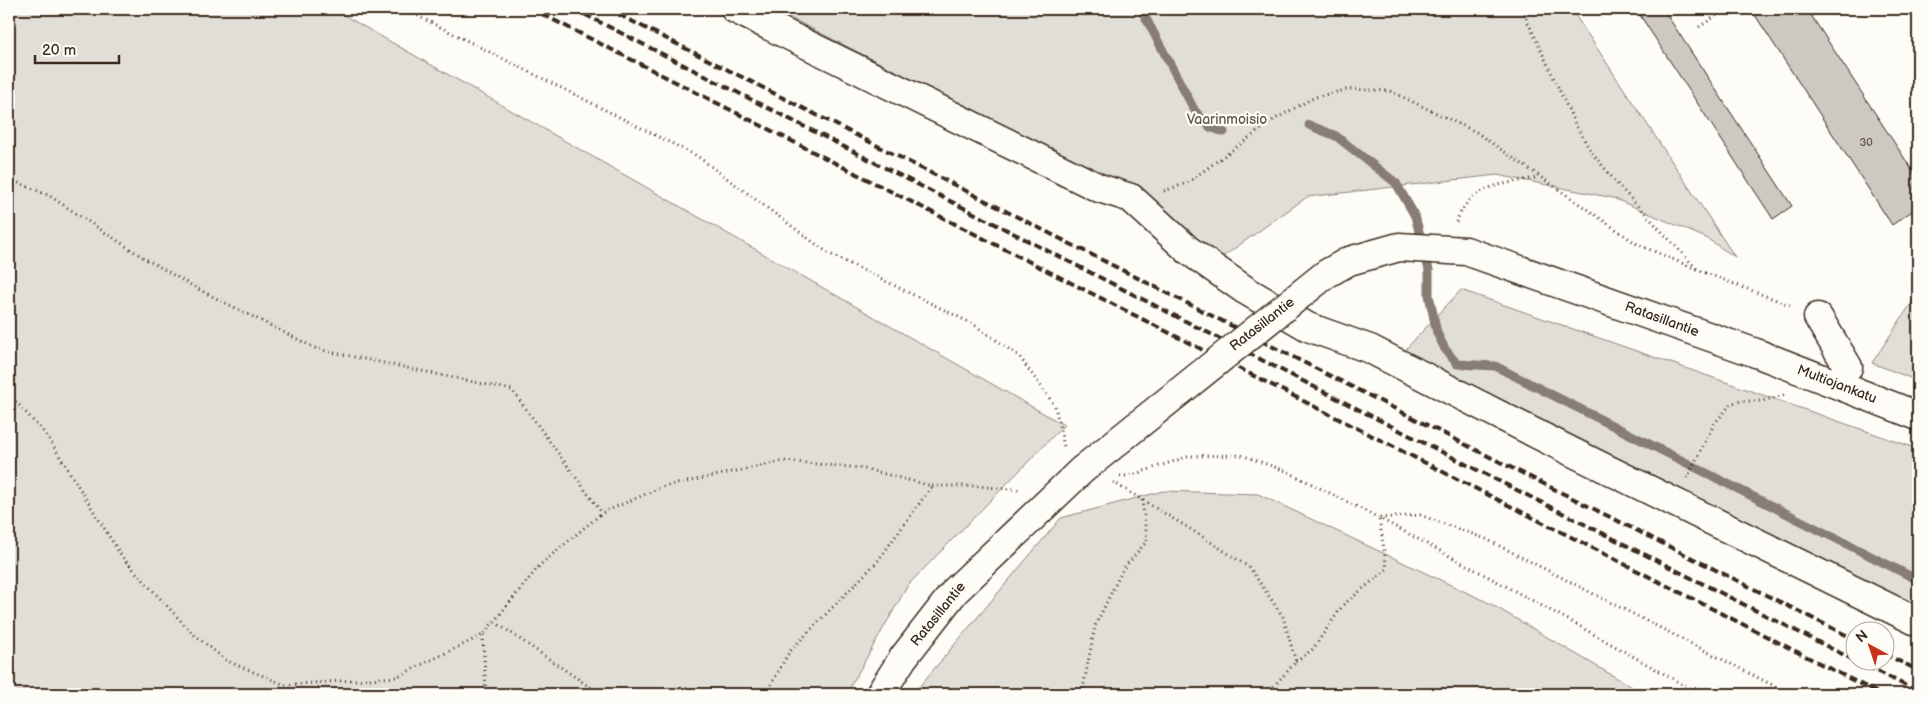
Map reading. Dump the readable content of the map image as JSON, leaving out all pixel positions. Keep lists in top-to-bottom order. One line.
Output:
{"streets":{"street":["Ratasillantie","Multiojankatu"]},"crossings":[["Ratasillantie","Multiojankatu"]],"parks":["Vaarinmoisio"],"house_numbers":["30"],"scale_bar":"20 m","north":"top left"}
